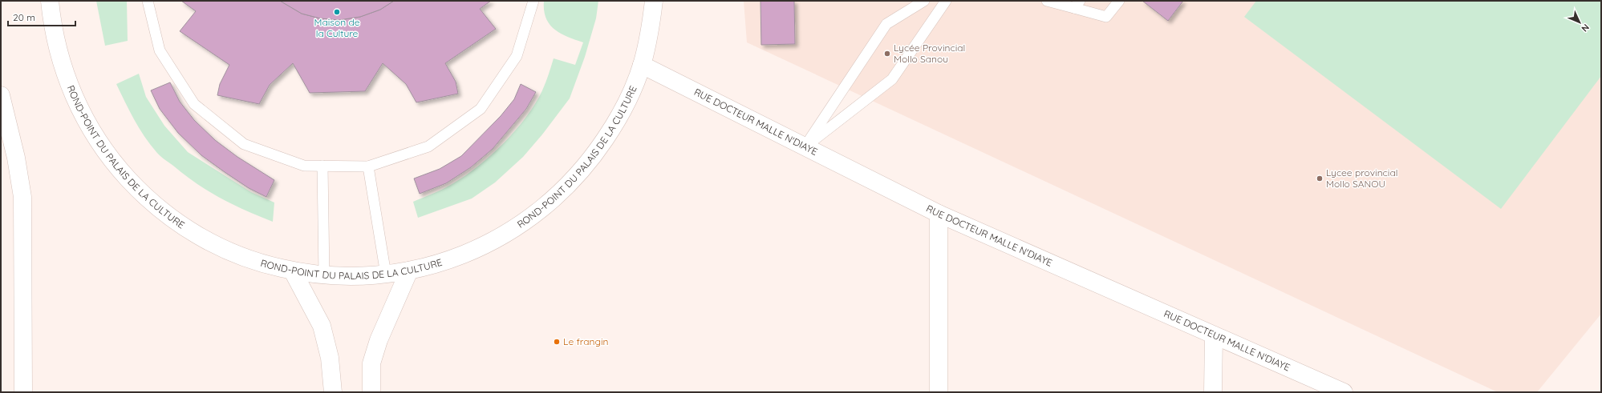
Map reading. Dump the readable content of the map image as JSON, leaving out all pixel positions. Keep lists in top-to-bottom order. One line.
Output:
{"streets":{"street":["RUE DOCTEUR MALLE N'DIAYE","ROND-POINT DU PALAIS DE LA CULTURE"]},"crossings":[["RUE DOCTEUR MALLE N'DIAYE","ROND-POINT DU PALAIS DE LA CULTURE"]],"places":["Maison de la Culture","Lycée Provincial Mollo Sanou","Lycee provincial Mollo SANOU","Le frangin"],"scale_bar":"20 m","north":"bottom right"}
